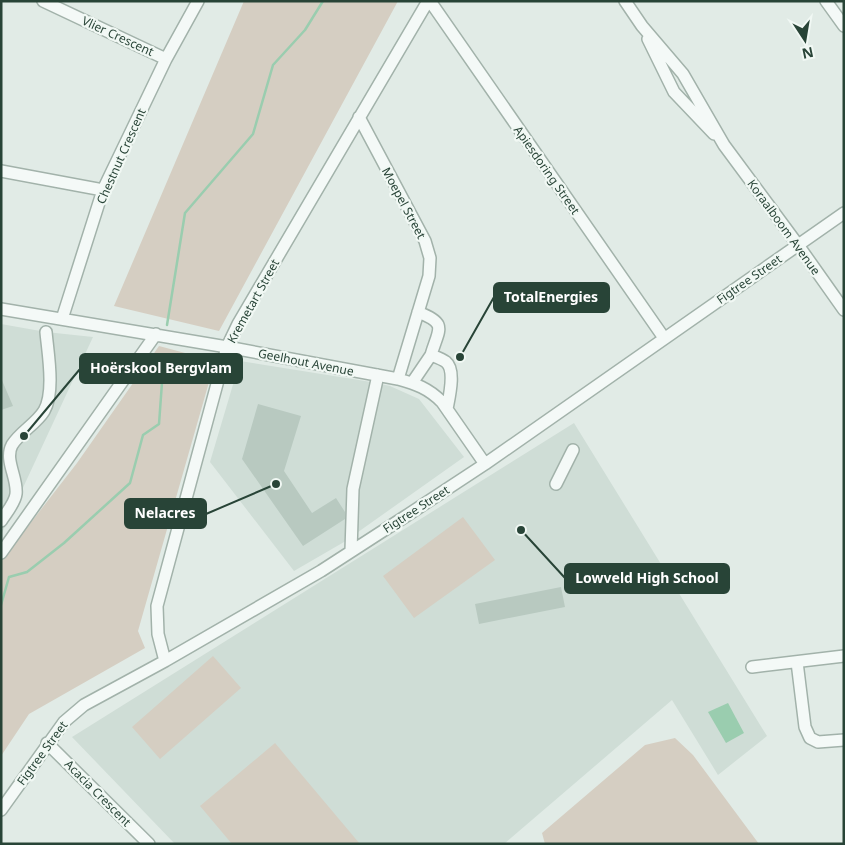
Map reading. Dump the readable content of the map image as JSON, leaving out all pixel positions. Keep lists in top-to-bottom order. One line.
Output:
{"streets":{"street":["Vlier Crescent","Chestnut Crescent","Apiesdoring Street","Moepel Street","Koraalboom Avenue","Figtree Street","Kremetart Street","Geelhout Avenue","Acacia Crescent"]},"crossings":[["Vlier Crescent","Chestnut Crescent"],["Chestnut Crescent","Geelhout Avenue"],["Apiesdoring Street","Figtree Street"],["Apiesdoring Street","Kremetart Street"],["Moepel Street","Kremetart Street"],["Moepel Street","Geelhout Avenue"],["Koraalboom Avenue","Figtree Street"],["Figtree Street","Kremetart Street"],["Figtree Street","Geelhout Avenue"],["Figtree Street","Acacia Crescent"],["Kremetart Street","Geelhout Avenue"]],"places":["TotalEnergies","Hoërskool Bergvlam","Nelacres","Lowveld High School"],"north":"bottom"}
